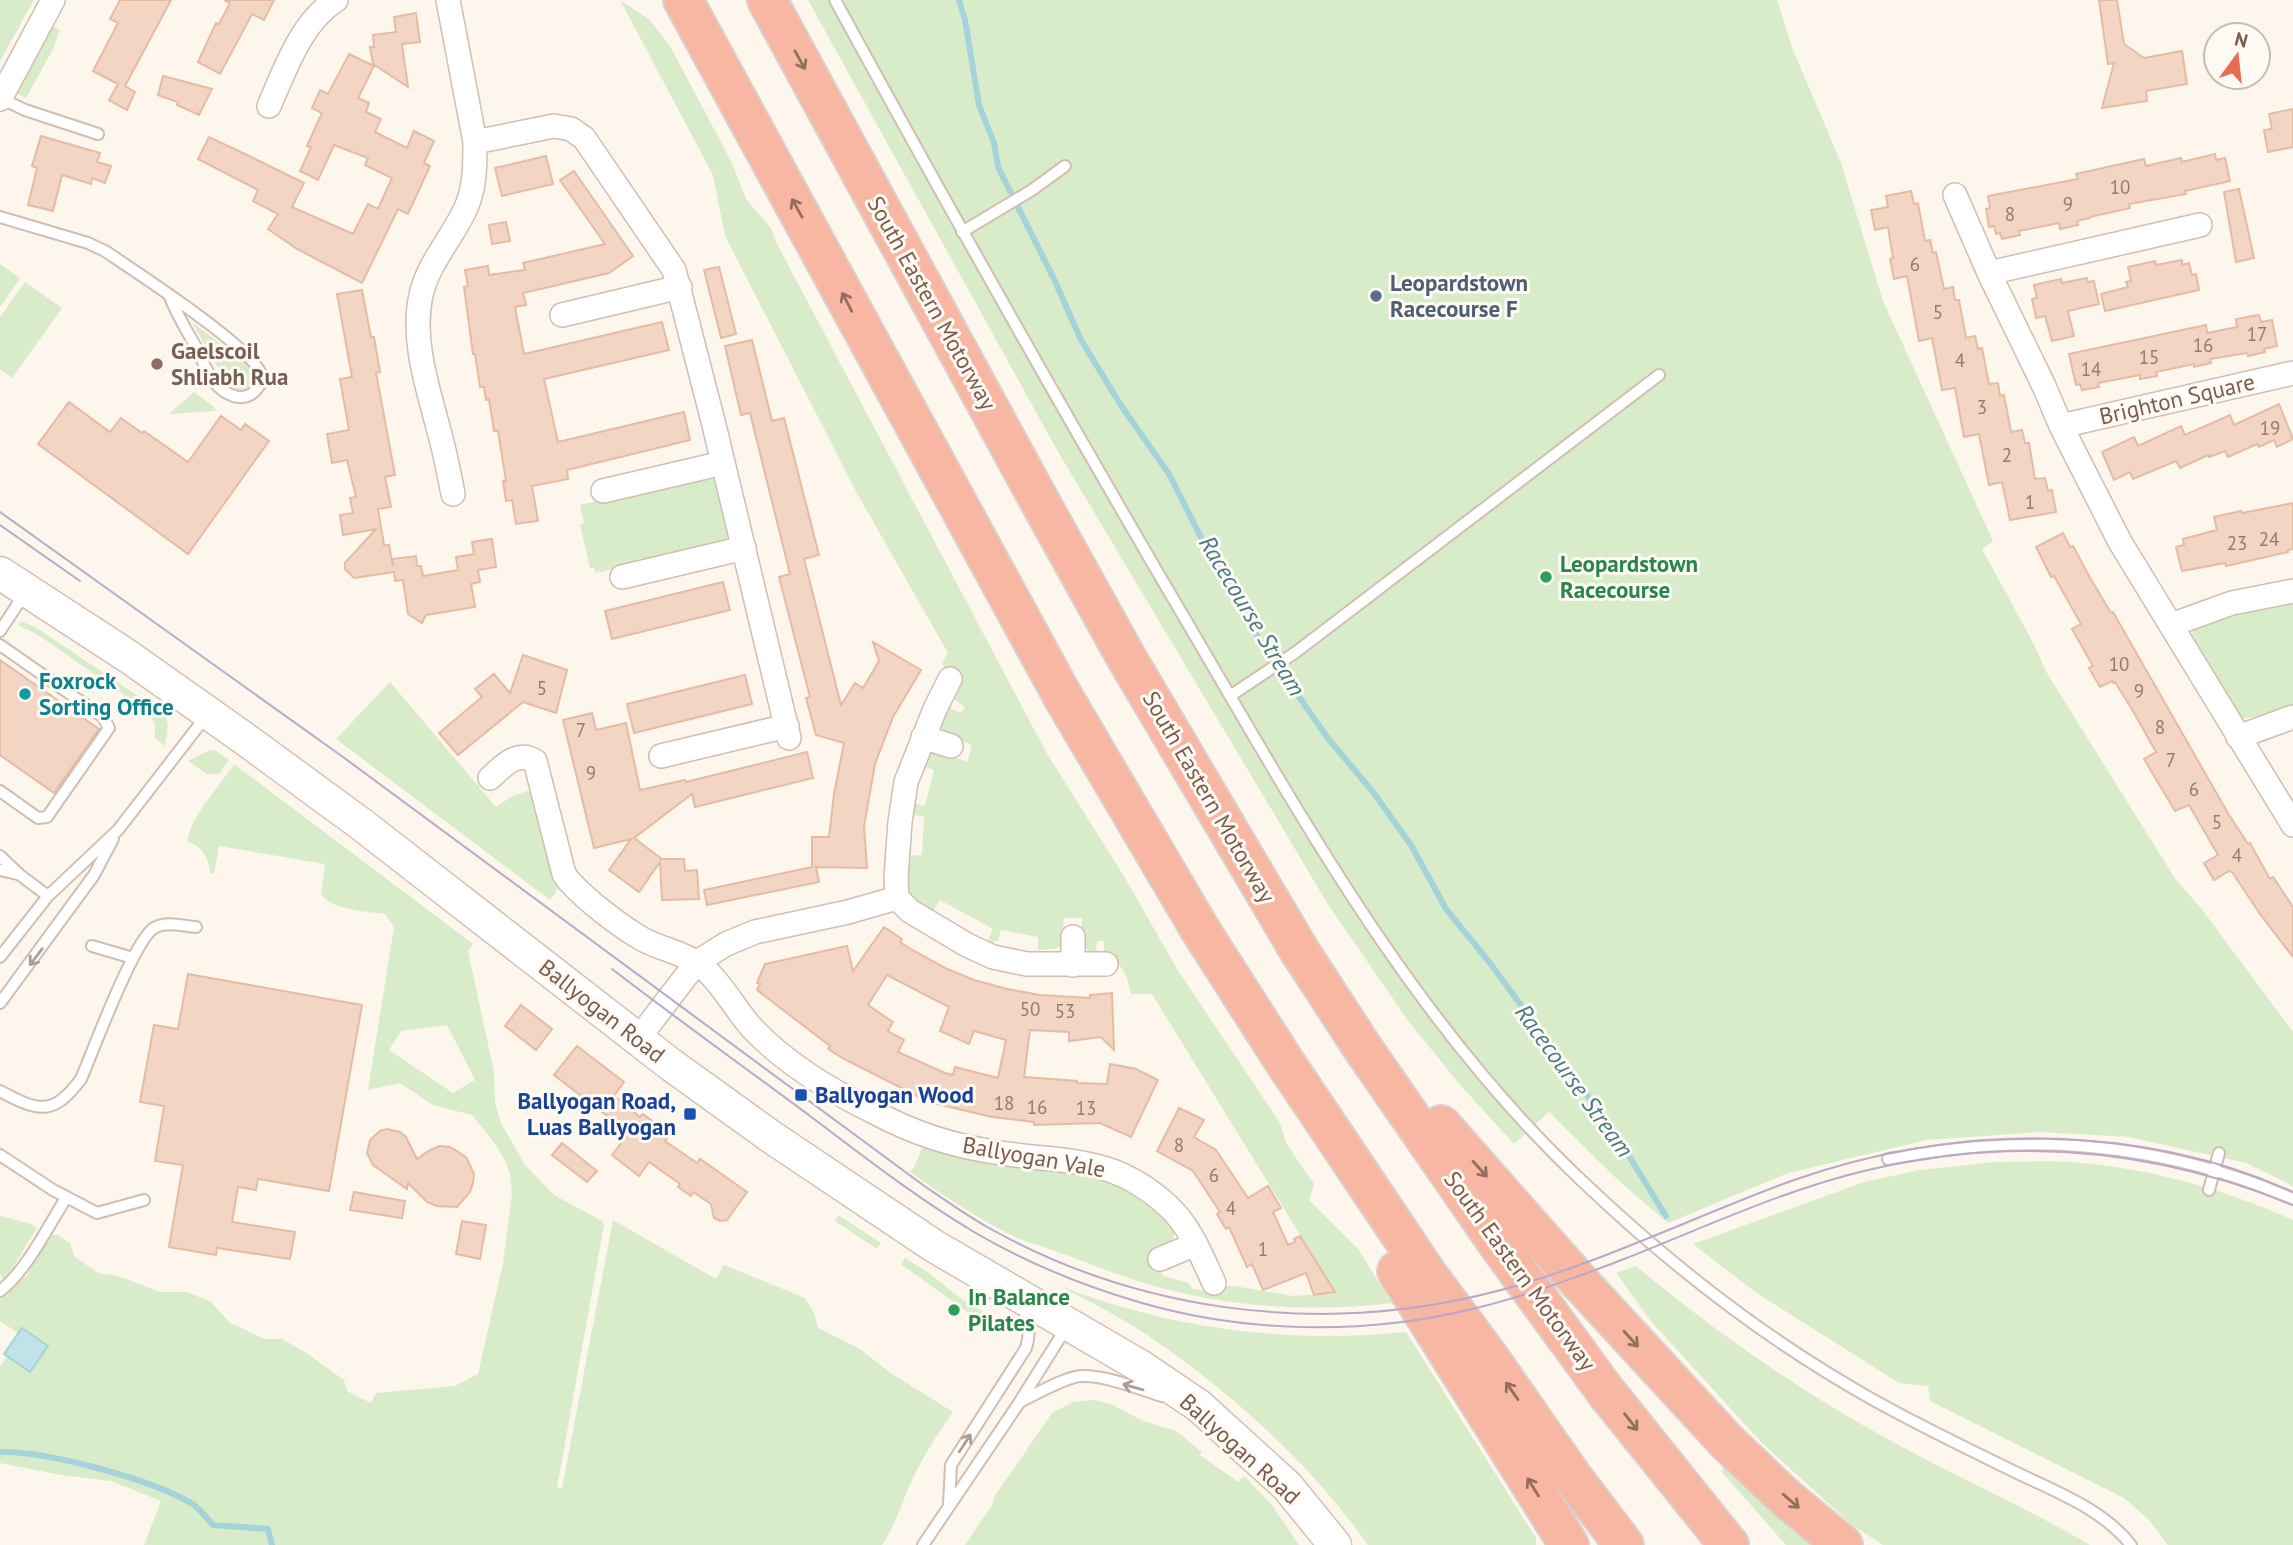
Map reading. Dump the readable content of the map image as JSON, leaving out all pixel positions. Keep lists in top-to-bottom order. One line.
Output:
{"streets":{"highway":["South Eastern Motorway"],"street":["Brighton Square","Ballyogan Road","Ballyogan Vale"]},"water":["Racecourse Stream"],"places":{"other":["Leopardstown Racecourse F","Gaelscoil Shliabh Rua","Leopardstown Racecourse","Foxrock Sorting Office","In Balance Pilates"],"transit":["Ballyogan Wood","Ballyogan Road, Luas Ballyogan"]},"house_numbers":["10","9","8","6","5","17","16","15","4","14","3","19","2","1","24","23","10","5","9","8","7","7","9","6","5","4","50","53","18","16","13","8","6","4","1"],"north":"top"}
